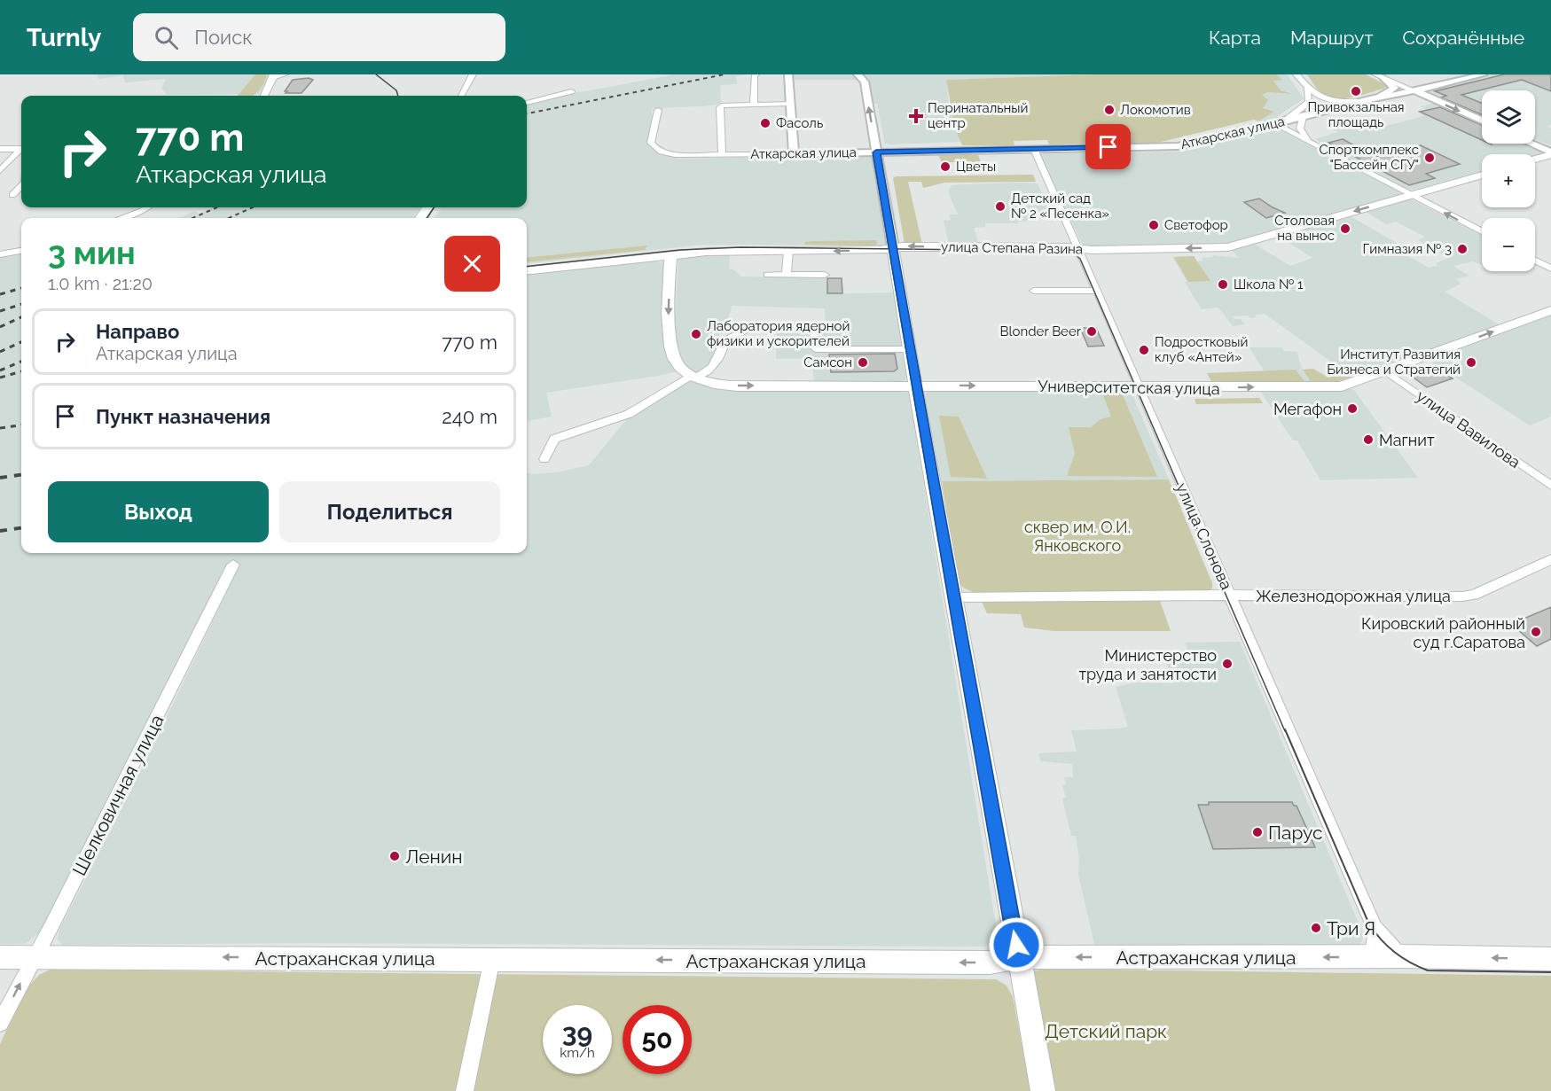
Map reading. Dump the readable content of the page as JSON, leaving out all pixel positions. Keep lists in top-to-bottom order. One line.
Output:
{"streets":{"main road":["улица Степана Разина","Университетская улица","Астраханская улица"],"street":["Аткарская улица","улица Вавилова","улица Слонова","Железнодорожная улица","Шелковичная улица"]},"crossings":[["Аткарская улица","улица Слонова"],["улица Степана Разина","улица Слонова"],["Университетская улица","улица Вавилова"],["Университетская улица","улица Слонова"],["улица Слонова","Железнодорожная улица"],["улица Слонова","Астраханская улица"],["Шелковичная улица","Астраханская улица"]],"one_way":["улица Степана Разина","Университетская улица","Астраханская улица"],"parks":["сквер им. О.И. Янковского","Детский парк"],"places":{"other":["Привокзальная площадь","Локомотив","Фасоль","Спорткомплекс \"Бассейн СГУ\"","Цветы","Детский сад № 2 «Песенка»","Светофор","Столовая на вынос","Гимназия № 3","Школа № 1","Blonder Beer","Лаборатория ядерной физики и ускорителей","Подростковый клуб «Антей»","Самсон","Институт Развития Бизнеса и Стратегий","Мегафон","Магнит","Кировский районный суд г.Саратова","Министерство труда и занятости","Парус","Ленин","Три Я"],"health":["Перинатальный центр"]},"page":{"header":"Turnly","search":"Поиск","nav":["Карта","Маршрут","Сохранённые"],"map_buttons":["+","−"],"turn":["770 m","Аткарская улица"],"heading":["3 мин","1.0 km · 21:20"],"list":[{"name":"Направо","note":"Аткарская улица","value":"770 m"},{"name":"Пункт назначения","value":"240 m"}],"buttons":["Выход","Поделиться"],"speed":"39 km/h","limit":"50"}}
